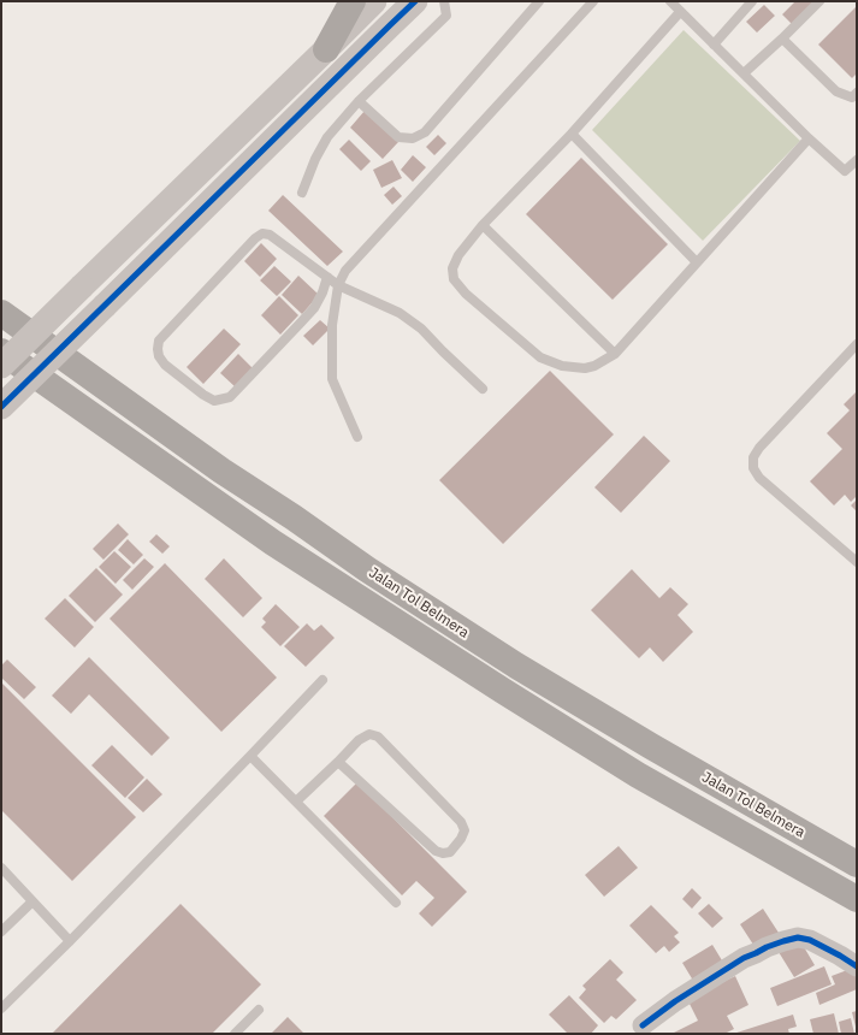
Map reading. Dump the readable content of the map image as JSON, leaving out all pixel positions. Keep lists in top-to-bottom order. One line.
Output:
{"streets":{"highway":["Jalan Tol Belmera"]}}
